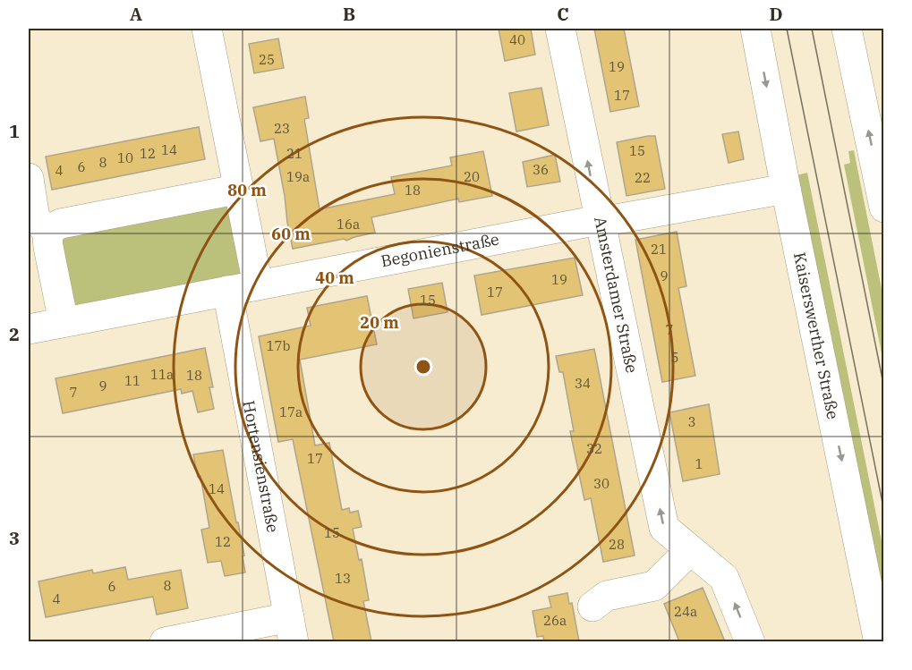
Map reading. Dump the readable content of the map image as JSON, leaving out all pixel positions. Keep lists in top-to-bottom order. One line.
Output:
{"streets":{"street":["Begonienstraße","Amsterdamer Straße","Kaiserswerther Straße","Hortensienstraße"]},"crossings":[["Begonienstraße","Amsterdamer Straße"],["Begonienstraße","Kaiserswerther Straße"],["Begonienstraße","Hortensienstraße"]],"one_way":["Amsterdamer Straße","Kaiserswerther Straße"],"house_numbers":["40","25","19","17","23","14","15","12","21","10","8","6","36","4","19a","20","22","18","16a","21","9","19","17","15","7","17b","5","11a","18","11","34","9","7","17a","3","32","17","1","30","14","15","12","28","13","8","6","4","24a","26a"],"grid":{"columns":["A","B","C","D"],"rows":["1","2","3"]},"rings":["80 m","60 m","40 m","20 m"]}
